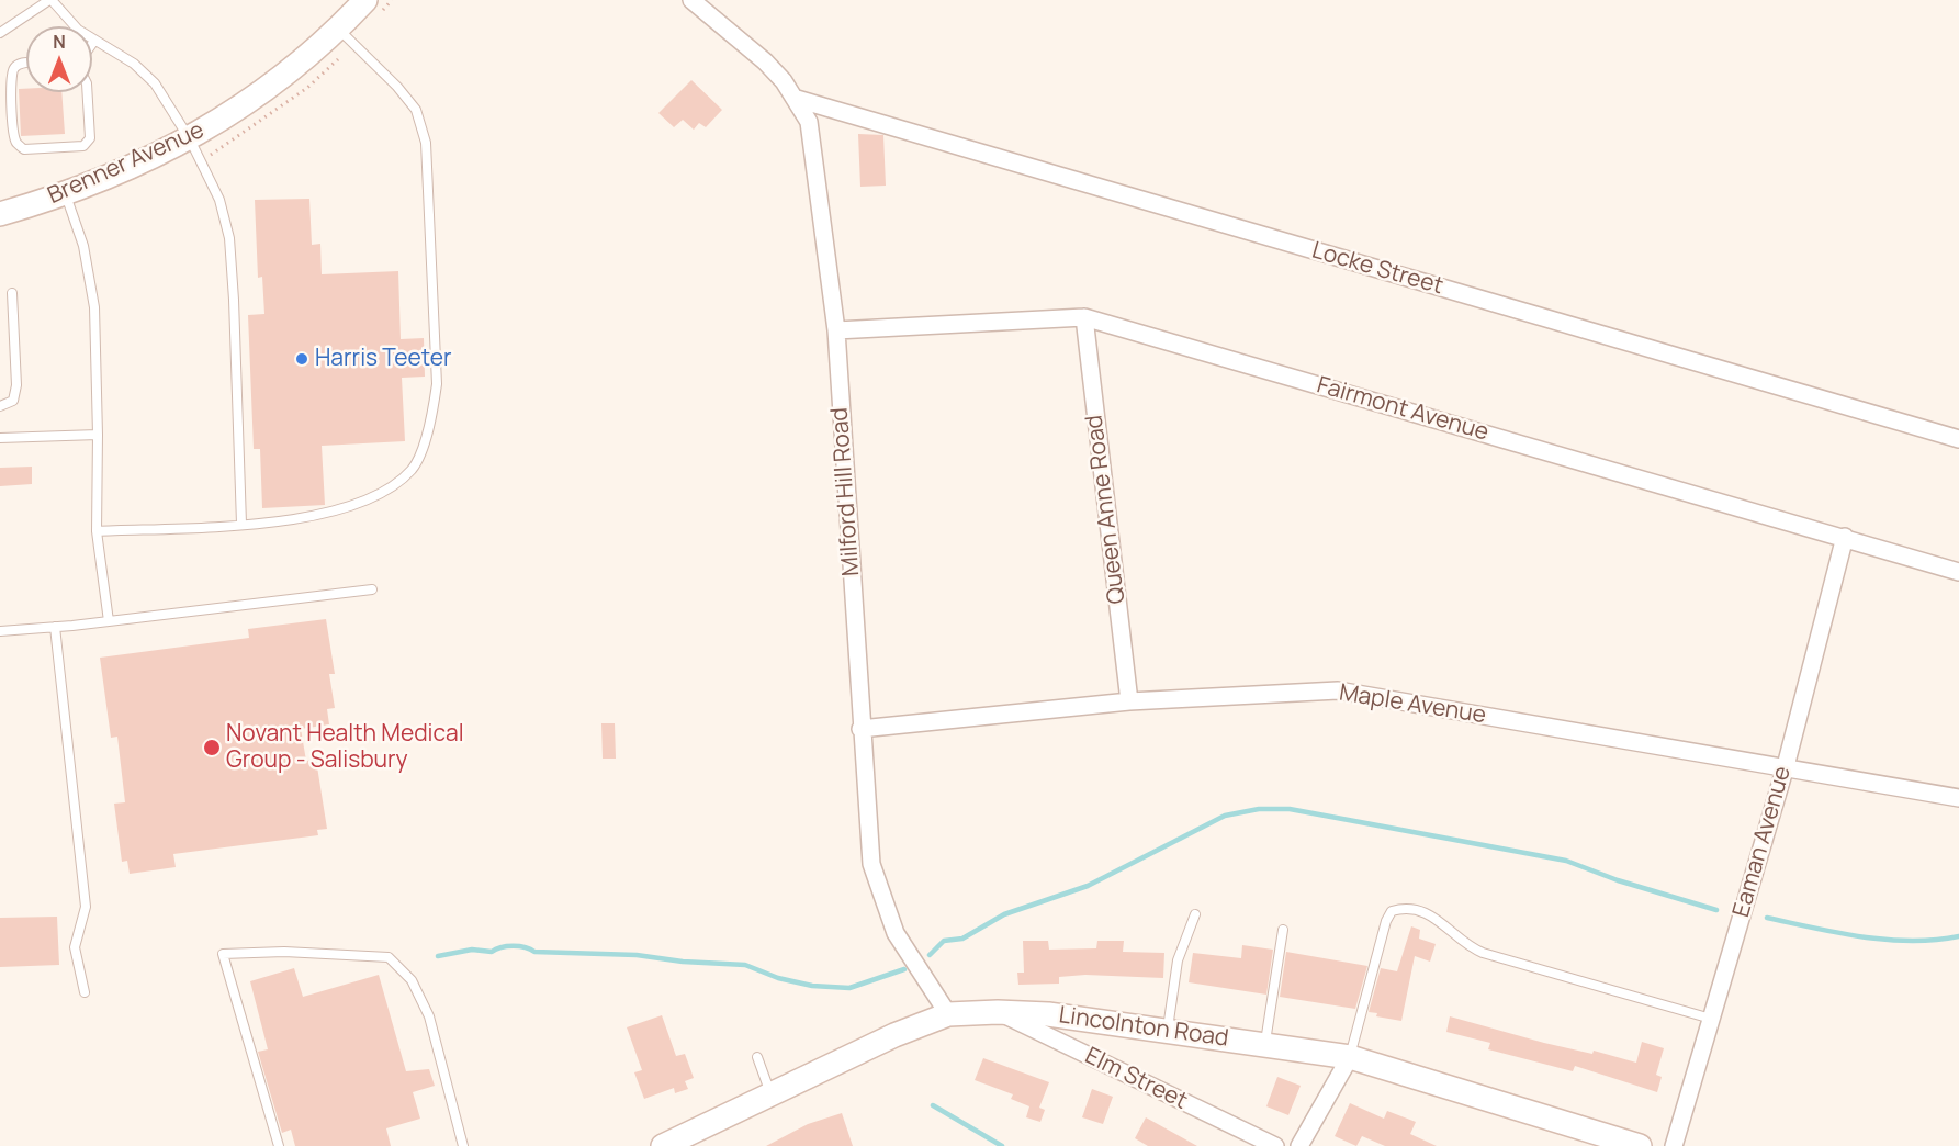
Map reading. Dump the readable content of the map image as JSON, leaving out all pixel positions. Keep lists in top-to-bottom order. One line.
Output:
{"streets":{"street":["Brenner Avenue","Locke Street","Fairmont Avenue","Milford Hill Road","Queen Anne Road","Maple Avenue","Eaman Avenue","Lincolnton Road","Elm Street"]},"crossings":[["Locke Street","Milford Hill Road"],["Fairmont Avenue","Milford Hill Road"],["Fairmont Avenue","Queen Anne Road"],["Fairmont Avenue","Eaman Avenue"],["Milford Hill Road","Maple Avenue"],["Milford Hill Road","Lincolnton Road"],["Queen Anne Road","Maple Avenue"],["Maple Avenue","Eaman Avenue"],["Lincolnton Road","Elm Street"]],"places":["Harris Teeter","Novant Health Medical Group - Salisbury"],"north":"top"}
